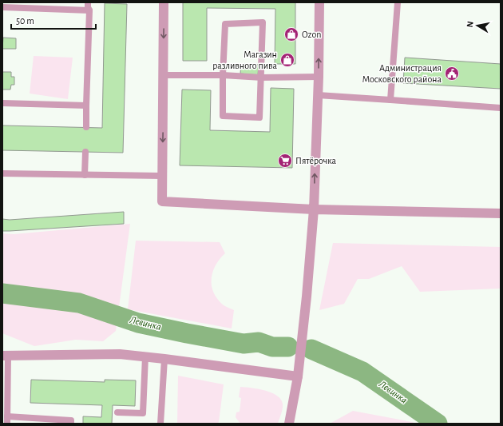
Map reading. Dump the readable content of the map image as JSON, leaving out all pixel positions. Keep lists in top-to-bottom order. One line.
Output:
{"water":["Левинка"],"places":{"shop":["Ozon","Магазин разливного пива"],"public building":["Администрация Московского района"],"supermarket":["Пятёрочка"]},"scale_bar":"50 m","north":"left"}
